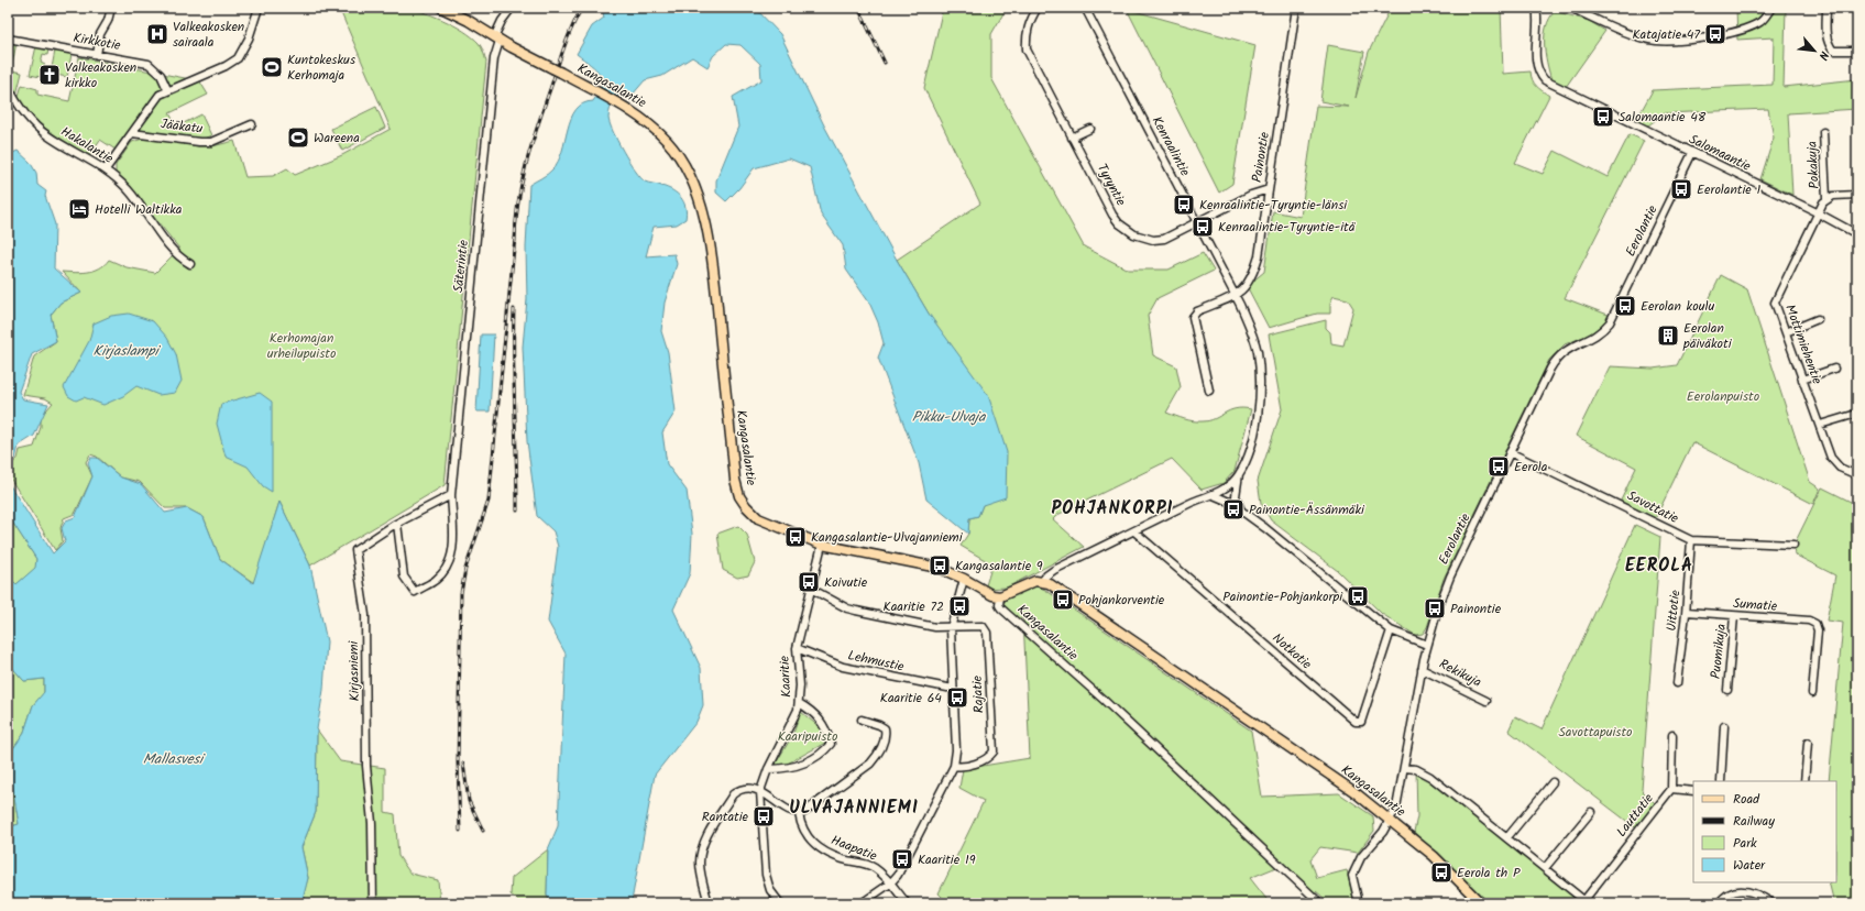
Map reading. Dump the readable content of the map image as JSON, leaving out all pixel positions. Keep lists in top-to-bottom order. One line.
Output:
{"streets":{"main road":["Kangasalantie"],"street":["Kirkkotie","Jääkatu","Hakalantie","Kenraalintie","Salomaantie","Painontie","Pokakuja","Tyryntie","Eerolantie","Säterintie","Mottimiehentie","Savottatie","Sumatie","Uittotie","Notkotie","Puomikuja","Lehmustie","Kirjasniemi","Rekikuja","Kaaritie","Rajatie","Lauttatie","Haapatie"]},"crossings":[["Kangasalantie","Säterintie"],["Kangasalantie","Kaaritie"],["Kenraalintie","Painontie"],["Kenraalintie","Tyryntie"],["Salomaantie","Eerolantie"],["Salomaantie","Mottimiehentie"],["Painontie","Tyryntie"],["Pokakuja","Mottimiehentie"],["Eerolantie","Savottatie"],["Eerolantie","Rekikuja"],["Säterintie","Kirjasniemi"],["Savottatie","Uittotie"],["Sumatie","Uittotie"],["Sumatie","Puomikuja"],["Lehmustie","Kaaritie"]],"districts":["POHJANKORPI","EEROLA","ULVAJANNIEMI"],"water":["Kirjaslampi","Pikku-Ulvaja","Mallasvesi"],"parks":["Kerhomajan urheilupuisto","Eerolanpuisto","Savottapuisto","Kaaripuisto"],"places":{"hospital":["Valkeakosken sairaala"],"bus stop":["Katajatie 47","Salomaantie 48","Eerolantie 1","Kenraalintie-Tyryntie-länsi","Kenraalintie-Tyryntie-itä","Eerolan koulu","Eerola","Painontie-Ässänmäki","Kangasalantie-Ulvajanniemi","Kangasalantie 9","Koivutie","Painontie-Pohjankorpi","Pohjankorventie","Kaaritie 72","Painontie","Kaaritie 64","Rantatie","Kaaritie 19","Eerola th P"],"sports":["Kuntokeskus Kerhomaja","Wareena"],"church":["Valkeakosken kirkko"],"hotel":["Hotelli Waltikka"],"building":["Eerolan päiväkoti"]},"legend":["Road","Railway","Park","Water"],"north":"bottom right"}
